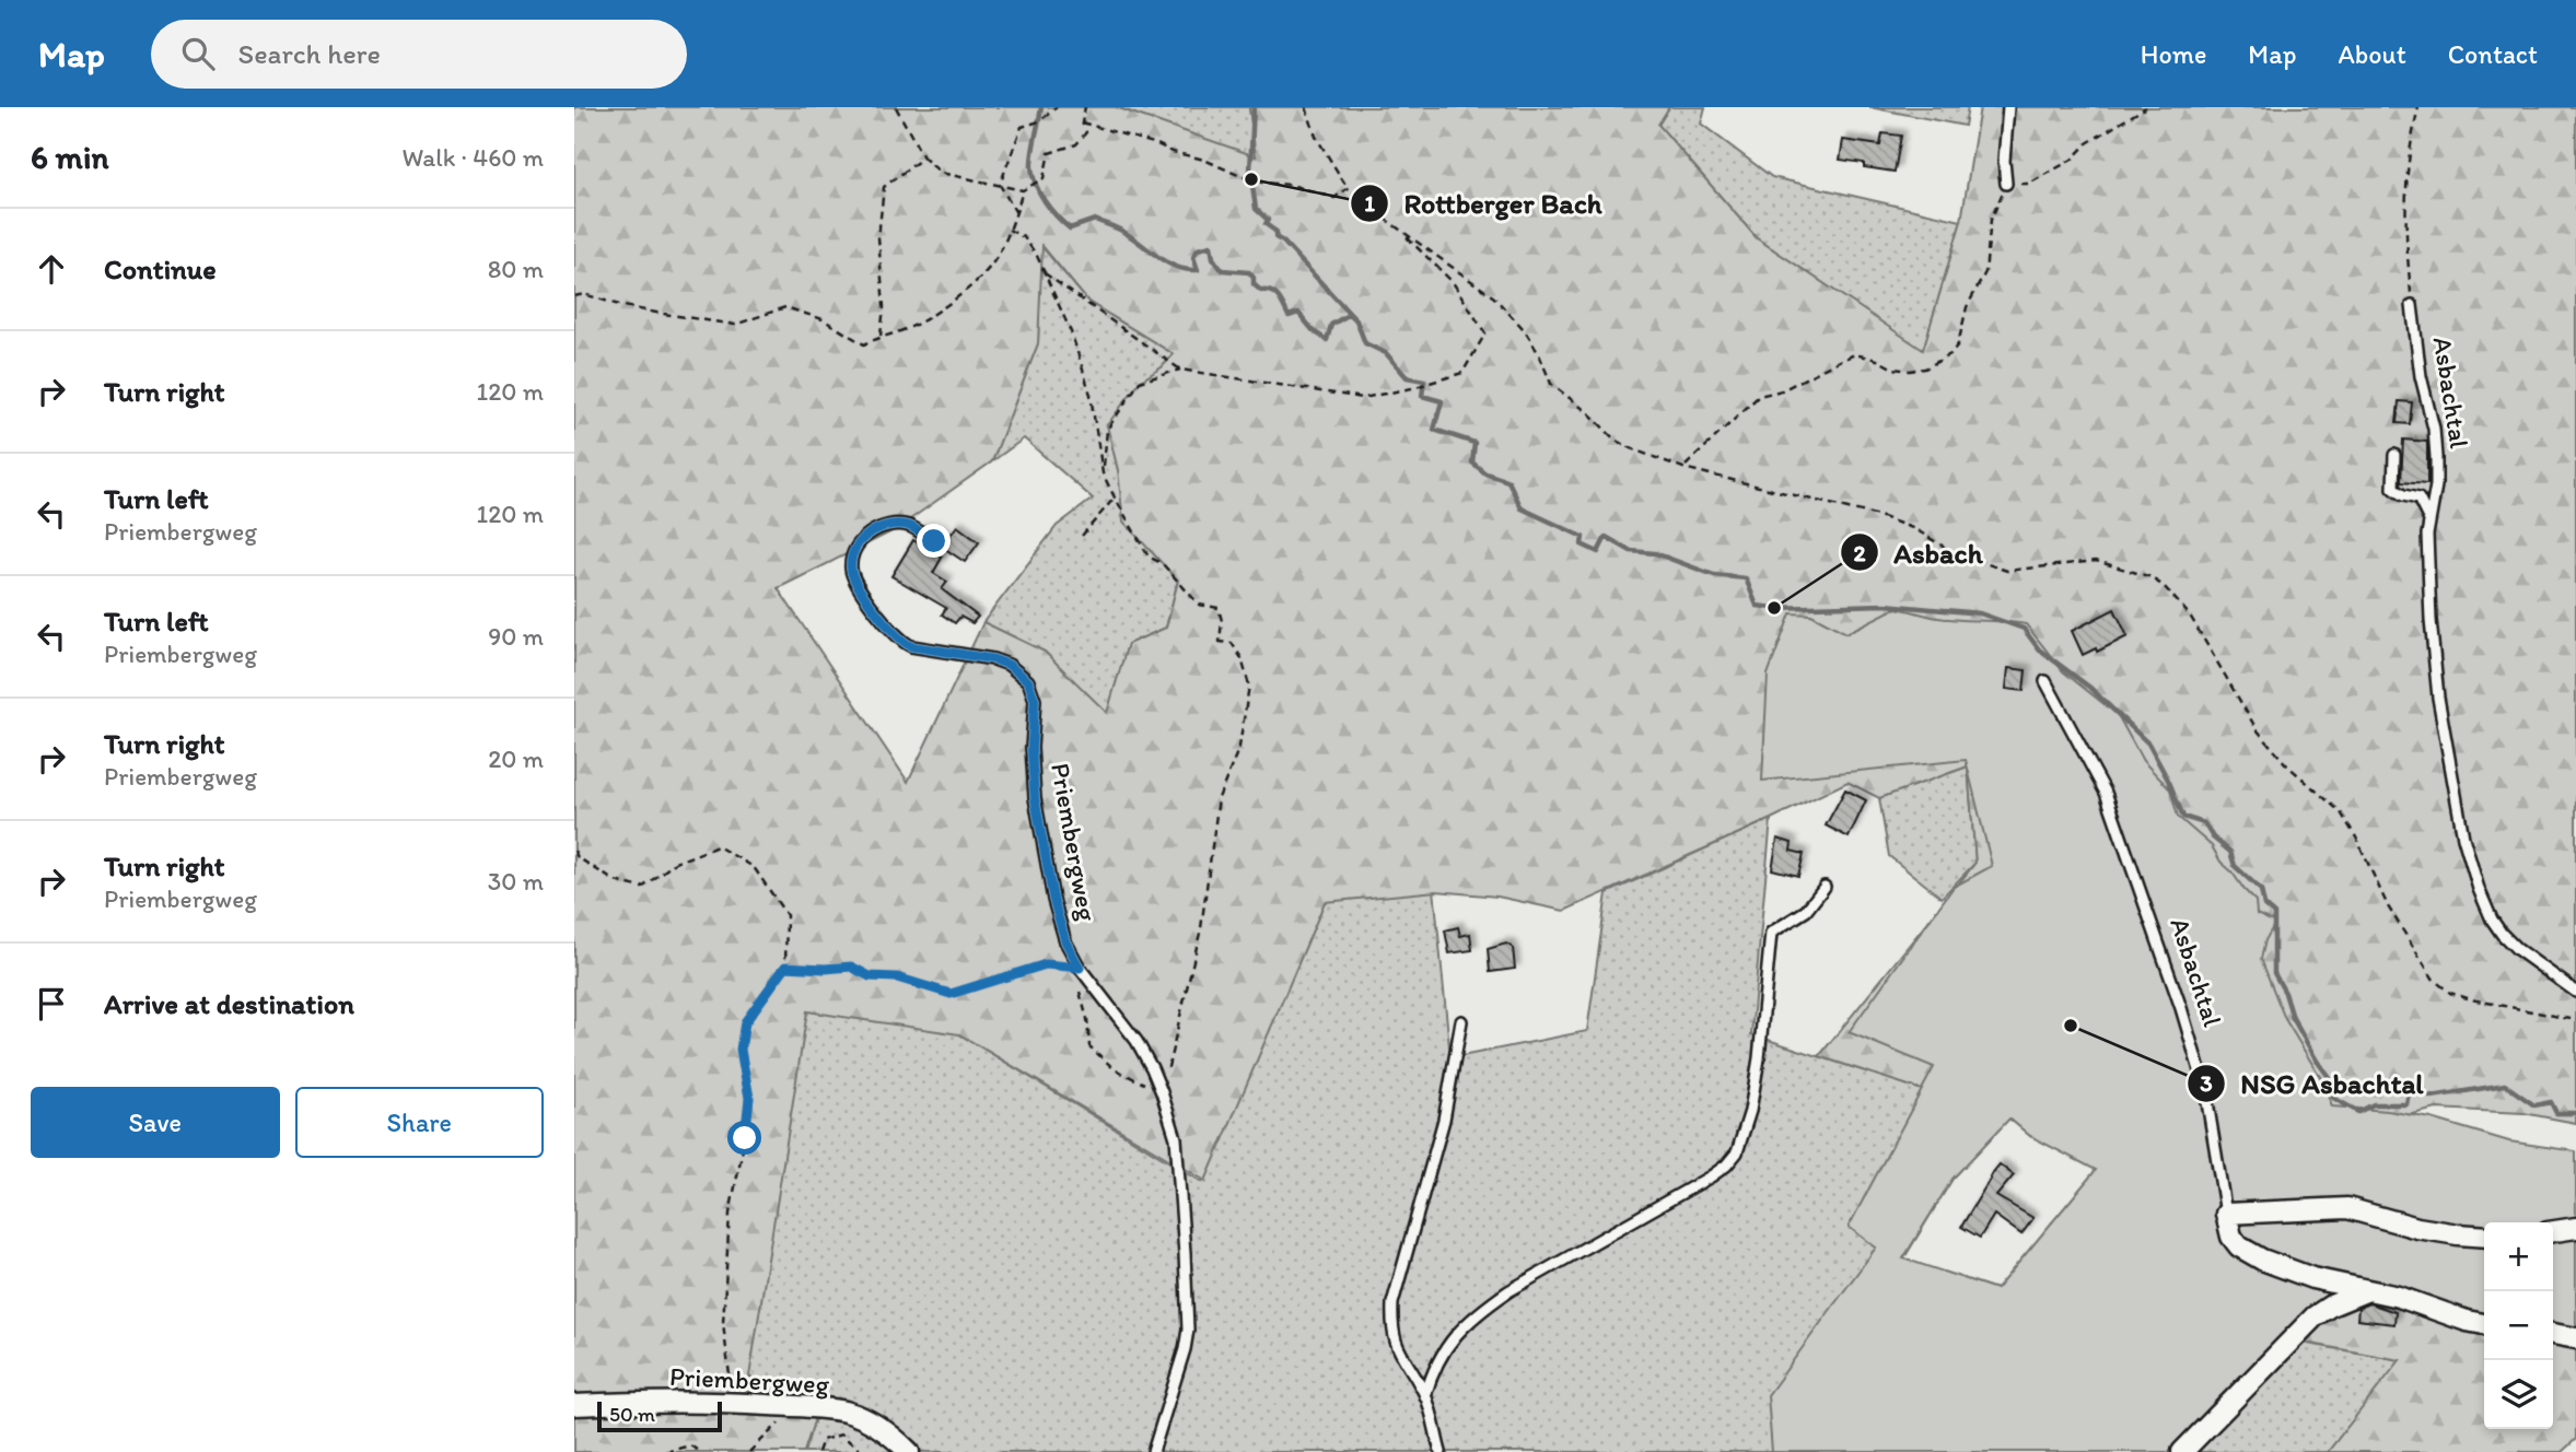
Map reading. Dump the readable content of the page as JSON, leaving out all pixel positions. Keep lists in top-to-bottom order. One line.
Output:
{"streets":{"street":["Priembergweg"],"lane":["Asbachtal"]},"places":["Rottberger Bach","Asbach","NSG Asbachtal"],"scale_bar":"50 m","page":{"header":"Map","search":"Search here","nav":["Home","Map","About","Contact"],"heading":["6 min","Walk · 460 m"],"list":[["Continue","80 m"],["Turn right","120 m"],["Turn left","Priembergweg","120 m"],["Turn left","Priembergweg","90 m"],["Turn right","Priembergweg","20 m"],["Turn right","Priembergweg","30 m"],"Arrive at destination"],"buttons":["Save","Share"],"map_buttons":["+","−"],"scale":"50 m"}}
